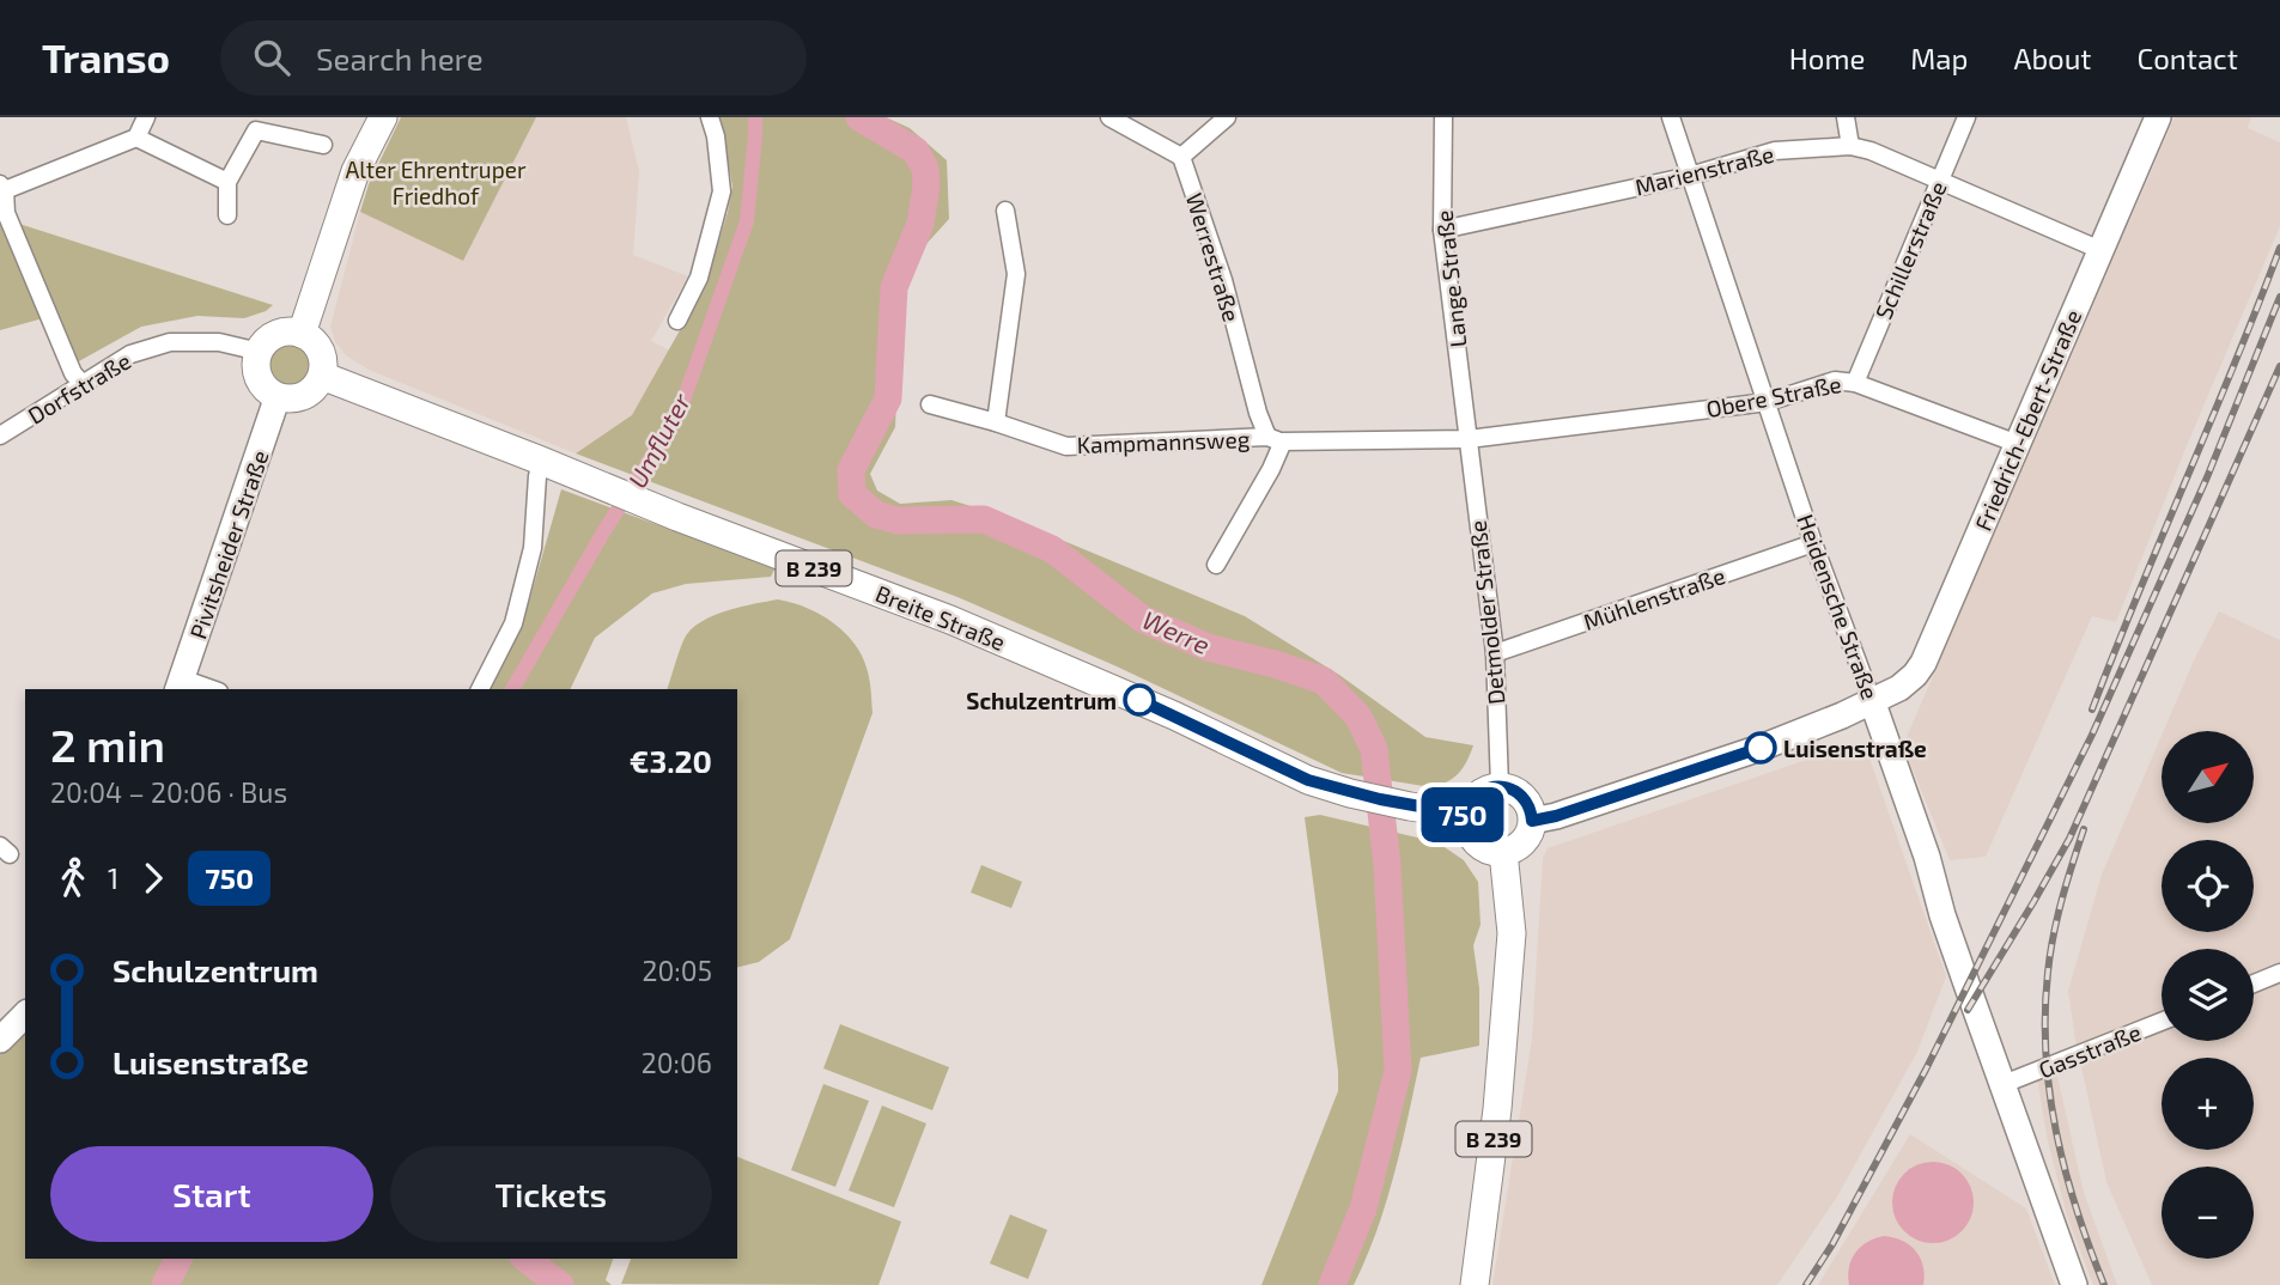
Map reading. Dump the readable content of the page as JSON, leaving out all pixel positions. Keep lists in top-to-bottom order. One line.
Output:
{"streets":{"main road":["Friedrich-Ebert-Straße","Pivitsheider Straße","B 239","Heidensche Straße","Breite Straße"],"street":["Marienstraße","Schillerstraße","Werrestraße","Lange Straße","Dorfstraße","Obere Straße","Kampmannsweg","Mühlenstraße","Detmolder Straße","Gasstraße"]},"crossings":[["Marienstraße","Schillerstraße"],["Marienstraße","Lange Straße"],["Marienstraße","Friedrich-Ebert-Straße"],["Marienstraße","Heidensche Straße"],["Schillerstraße","Obere Straße"],["Werrestraße","Obere Straße"],["Werrestraße","Kampmannsweg"],["Lange Straße","Obere Straße"],["Lange Straße","Detmolder Straße"],["Dorfstraße","Pivitsheider Straße"],["Dorfstraße","Breite Straße"],["Obere Straße","Friedrich-Ebert-Straße"],["Obere Straße","Kampmannsweg"],["Obere Straße","Heidensche Straße"],["Obere Straße","Detmolder Straße"],["Friedrich-Ebert-Straße","Heidensche Straße"],["Pivitsheider Straße","Breite Straße"],["B 239","Detmolder Straße"],["B 239","Breite Straße"],["Mühlenstraße","Heidensche Straße"],["Mühlenstraße","Detmolder Straße"],["Heidensche Straße","Gasstraße"],["Detmolder Straße","Breite Straße"]],"water":["Umfluter","Werre"],"parks":["Alter Ehrentruper Friedhof"],"places":["Schulzentrum","Luisenstraße"],"lines":["bus line 750"],"north":"top right","page":{"header":"Transo","search":"Search here","nav":["Home","Map","About","Contact"],"on_map":"750","heading":["2 min","20:04 – 20:06 · Bus","€3.20"],"map_buttons":["+","−"],"legs":["1","750"],"list":[{"name":"Schulzentrum","value":"20:05"},{"name":"Luisenstraße","value":"20:06"}],"buttons":["Start","Tickets"]}}
